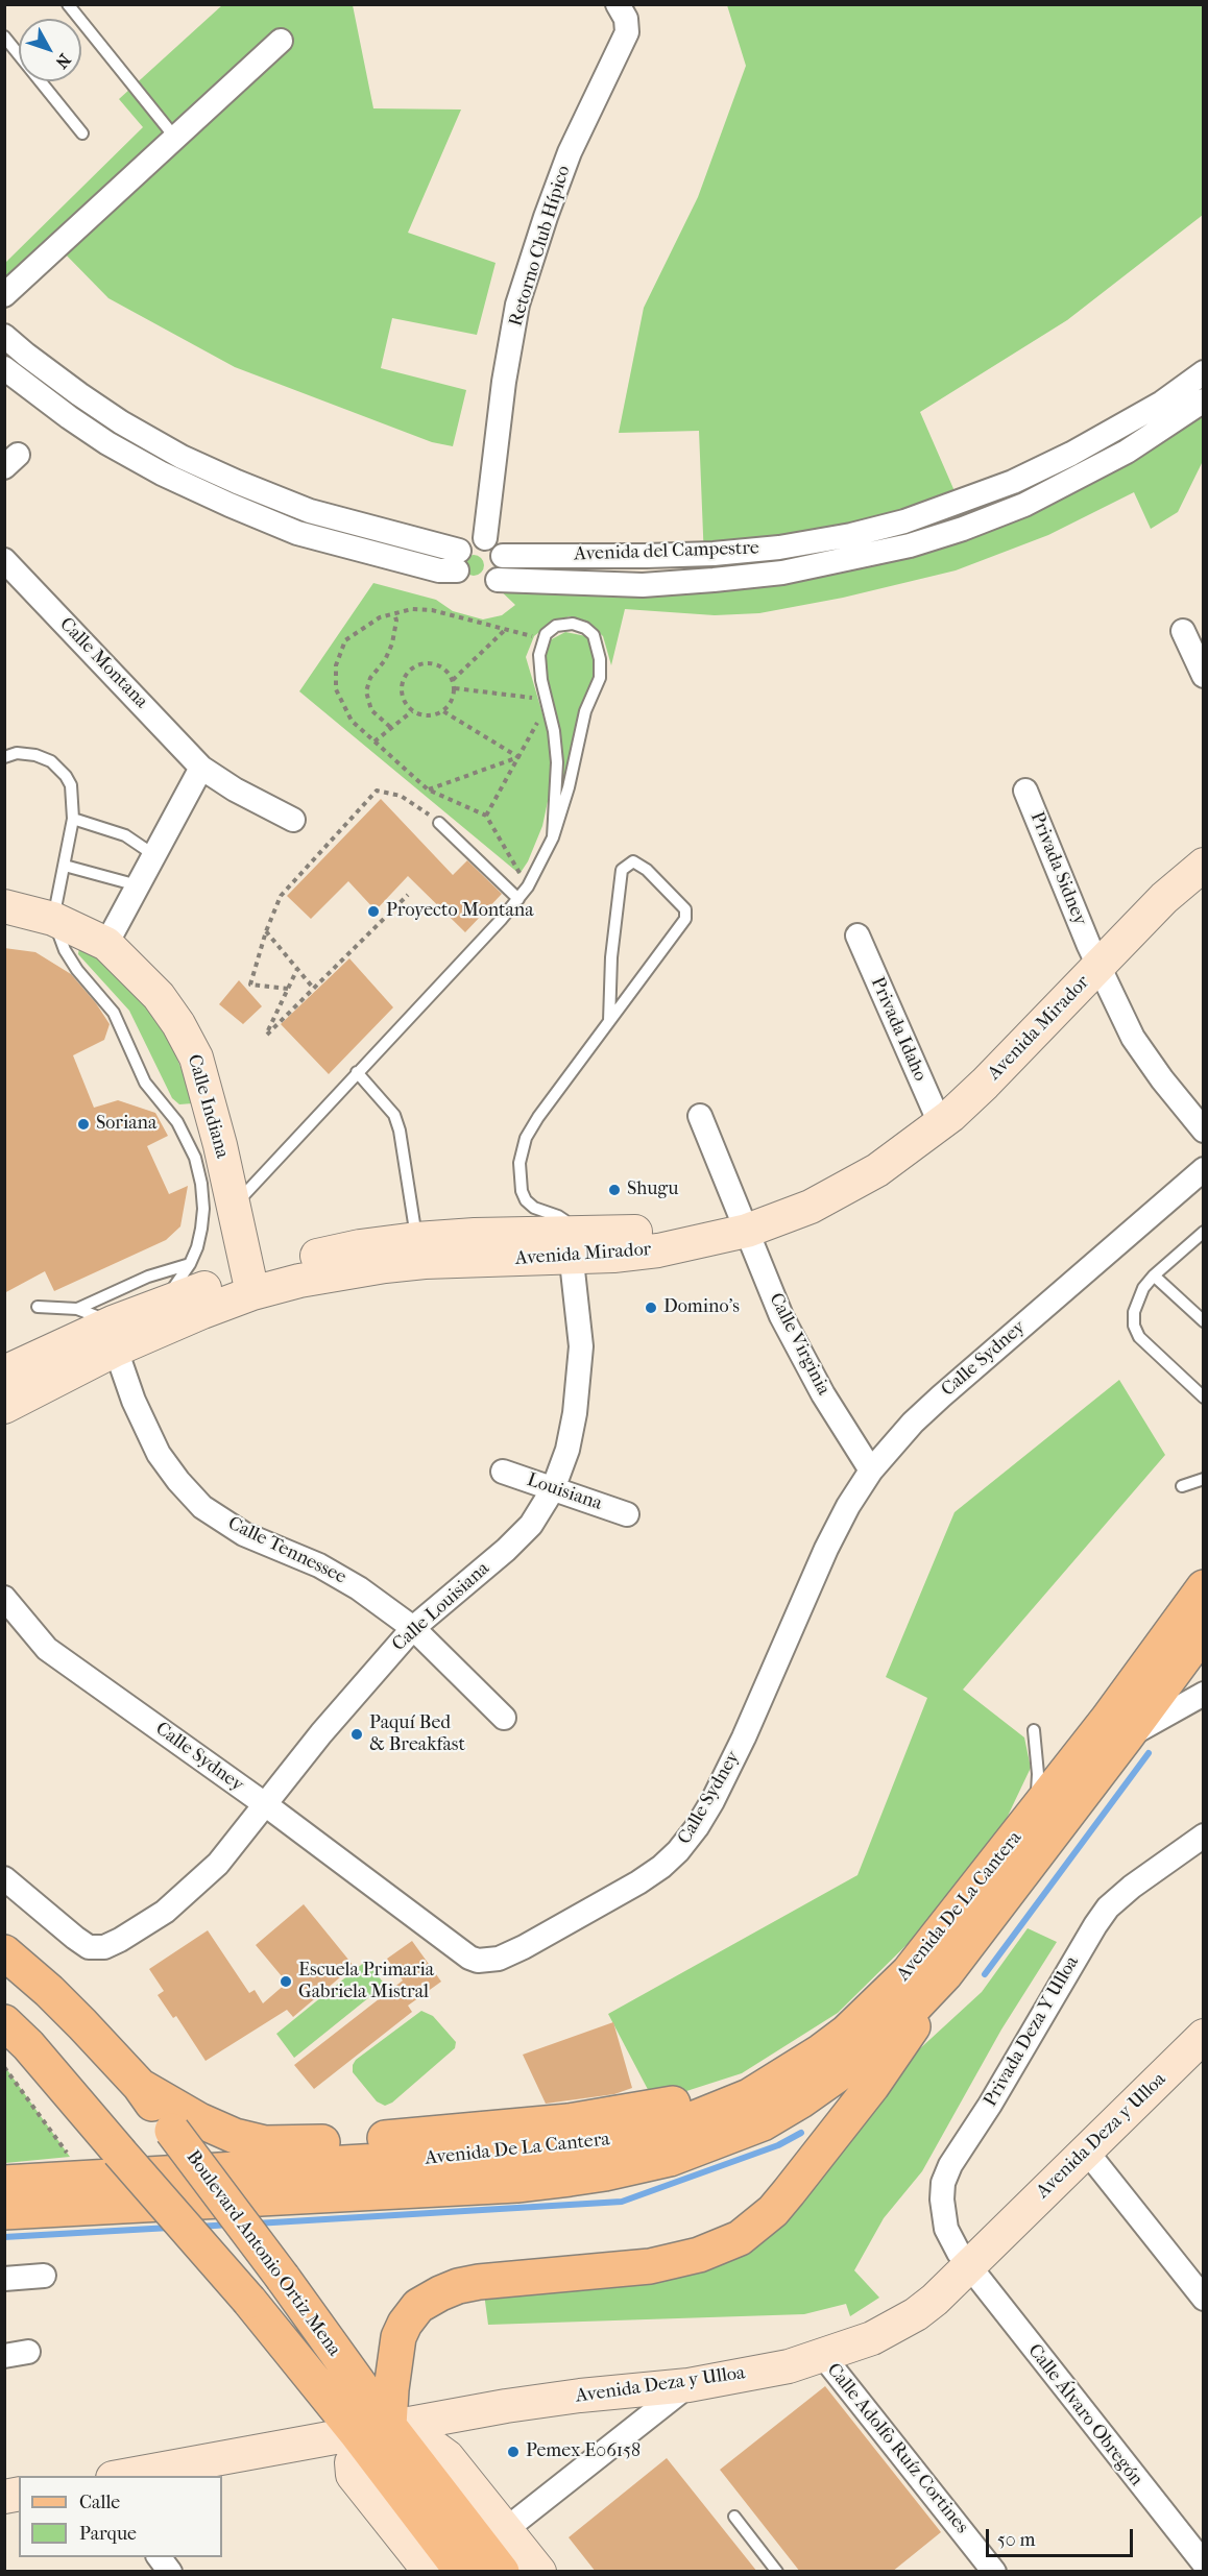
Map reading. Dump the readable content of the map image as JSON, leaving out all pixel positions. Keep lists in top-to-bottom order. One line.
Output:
{"streets":{"main road":["Avenida Mirador","Calle Indiana","Avenida De La Cantera","Avenida Deza y Ulloa","Boulevard Antonio Ortiz Mena"],"street":["Retorno Club Hípico","Avenida del Campestre","Calle Montana","Privada Sidney","Privada Idaho","Calle Virginia","Calle Sydney","Louisiana","Calle Tennessee","Calle Louisiana","Privada Deza Y Ulloa","Calle Álvaro Obregón","Calle Adolfo Ruíz Cortines"]},"crossings":[["Retorno Club Hípico","Avenida del Campestre"],["Privada Sidney","Avenida Mirador"],["Avenida Mirador","Privada Idaho"],["Avenida Mirador","Calle Indiana"],["Avenida Mirador","Calle Virginia"],["Avenida Mirador","Calle Tennessee"],["Avenida Mirador","Calle Louisiana"],["Calle Virginia","Calle Sydney"],["Calle Sydney","Calle Louisiana"],["Louisiana","Calle Louisiana"],["Calle Tennessee","Calle Louisiana"],["Privada Deza Y Ulloa","Avenida Deza y Ulloa"],["Privada Deza Y Ulloa","Calle Álvaro Obregón"],["Avenida Deza y Ulloa","Boulevard Antonio Ortiz Mena"],["Avenida Deza y Ulloa","Calle Álvaro Obregón"],["Avenida Deza y Ulloa","Calle Adolfo Ruíz Cortines"]],"places":["Proyecto Montana","Soriana","Shugu","Domino's","Paquí Bed & Breakfast","Escuela Primaria Gabriela Mistral","Pemex E06158"],"legend":["Calle","Parque"],"scale_bar":"50 m","north":"bottom right"}
